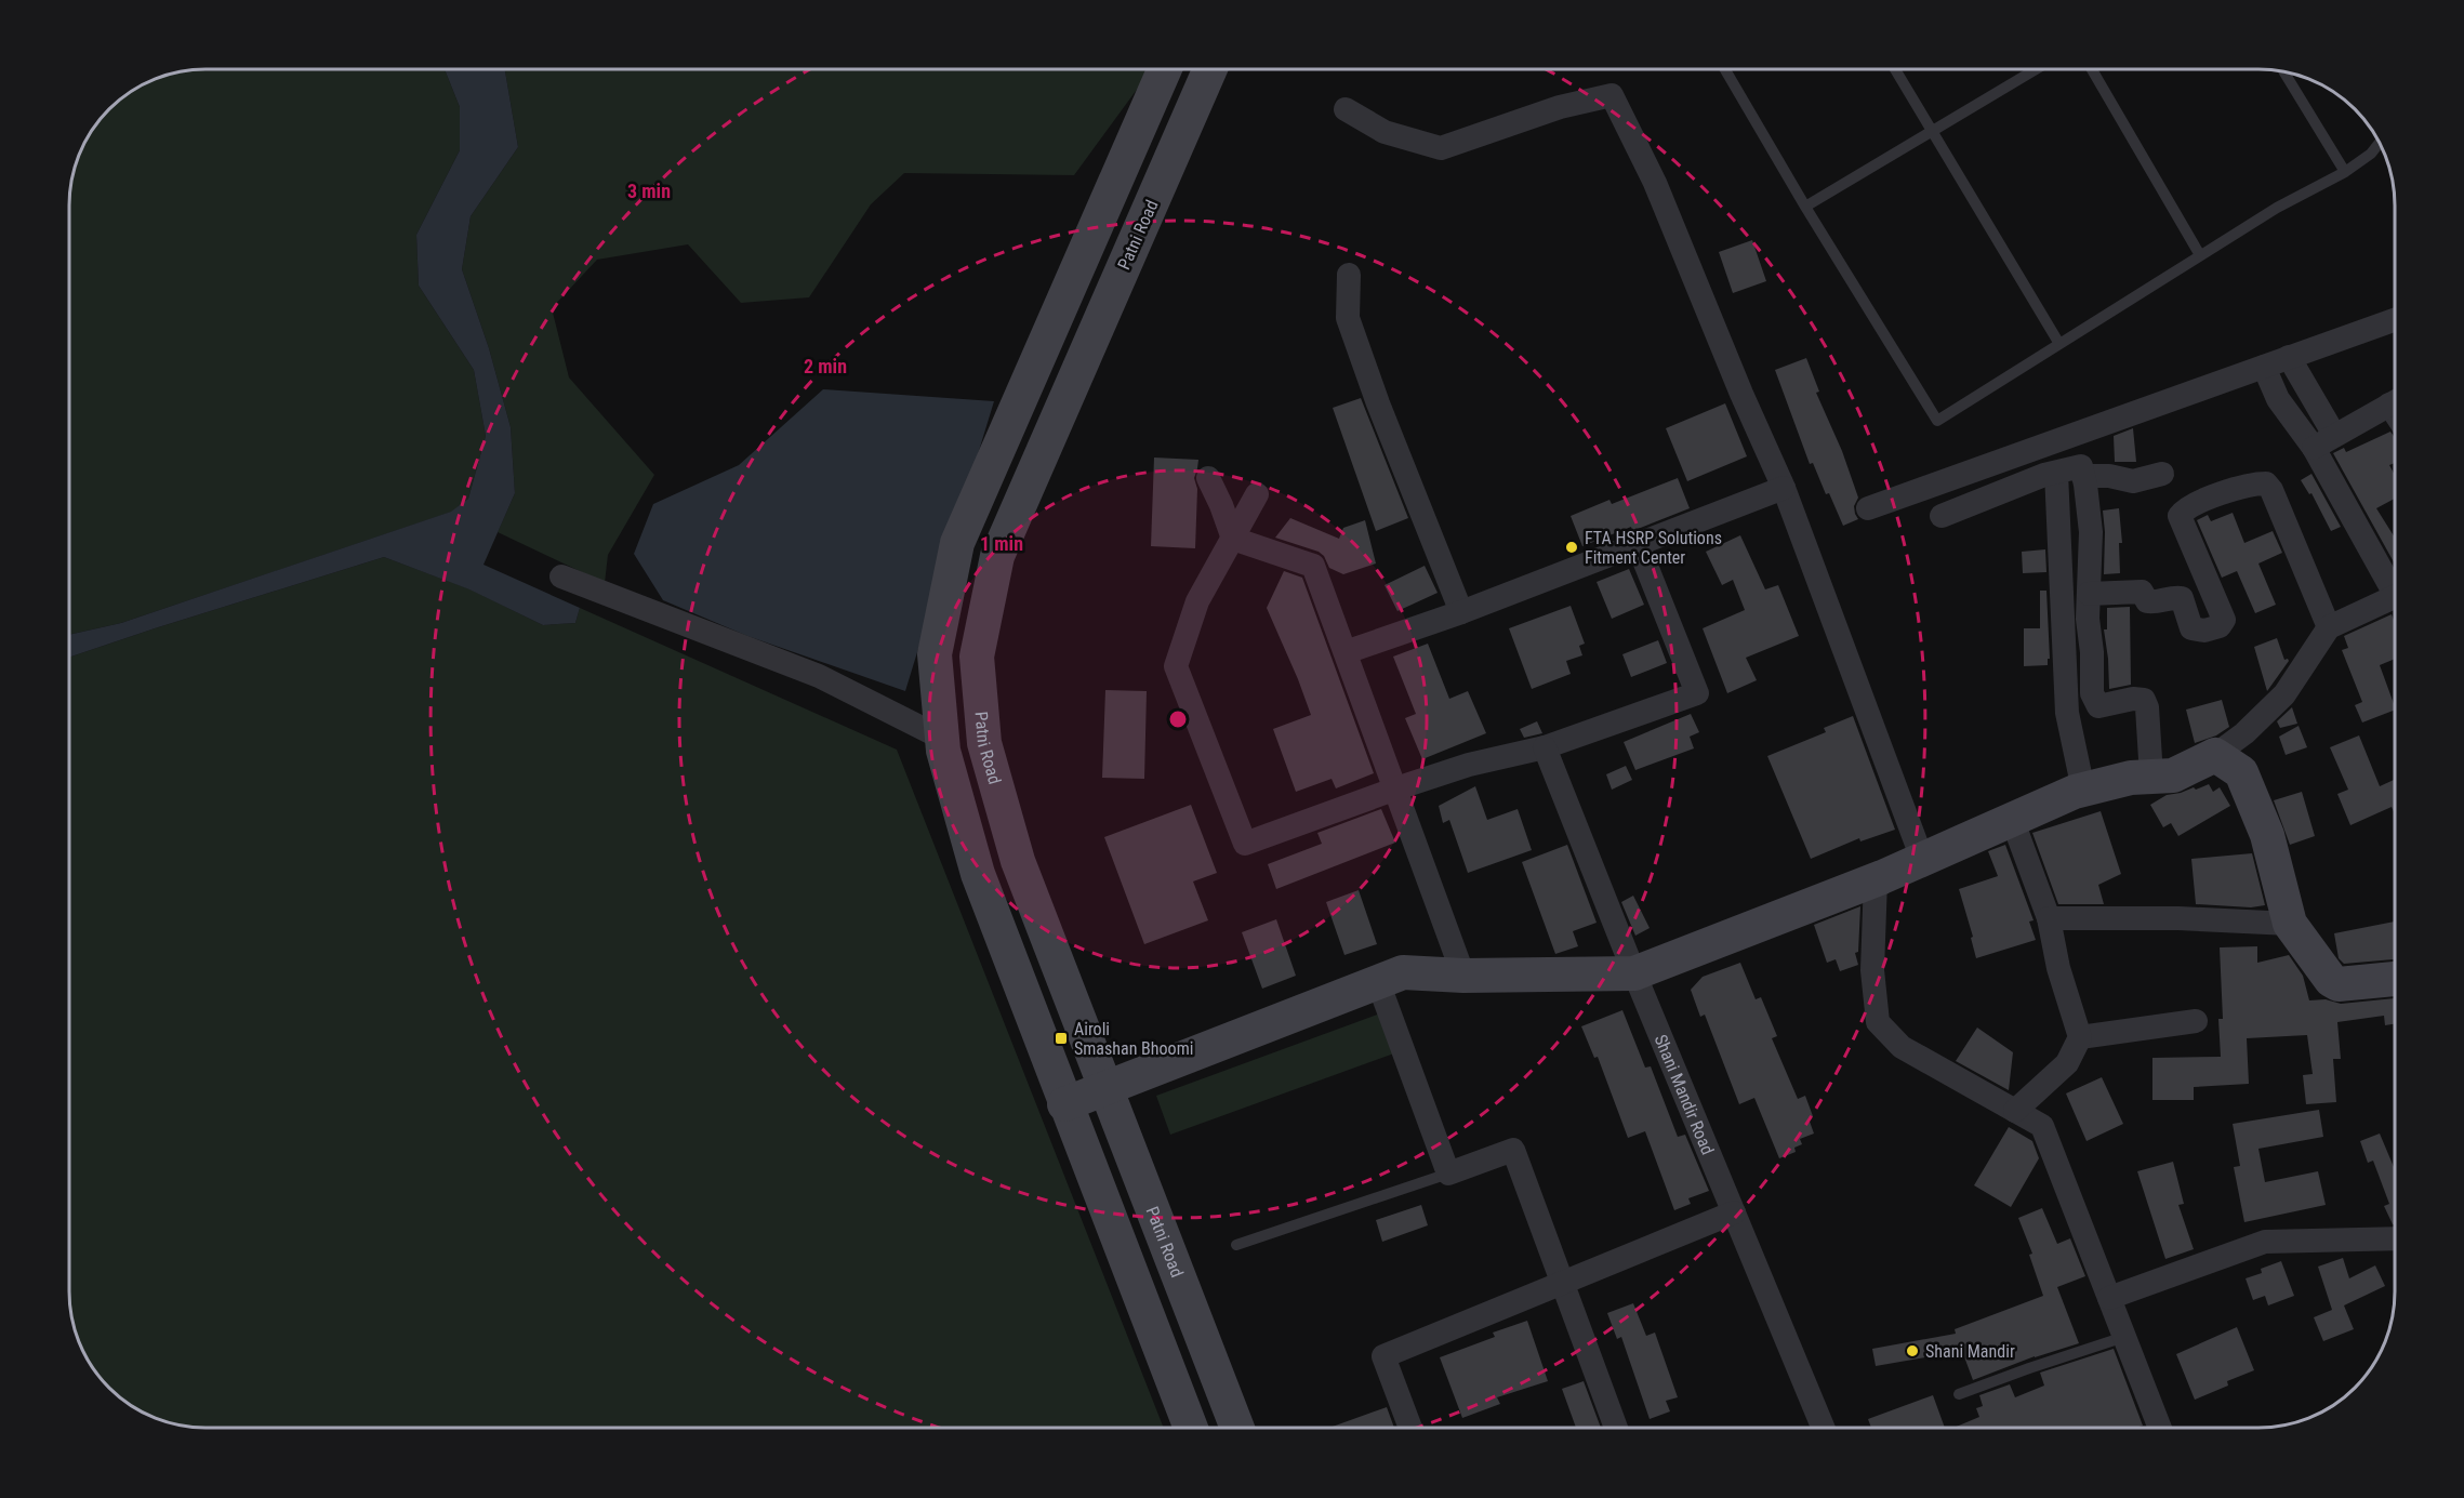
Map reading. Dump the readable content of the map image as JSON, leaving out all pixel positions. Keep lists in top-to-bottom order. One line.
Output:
{"streets":{"main road":["Patni Road"],"street":["Shani Mandir Road"]},"places":{"other":["FTA HSRP Solutions Fitment Center","Shani Mandir"],"transit":["Airoli Smashan Bhoomi"]},"rings":["3 min","2 min","1 min"]}
